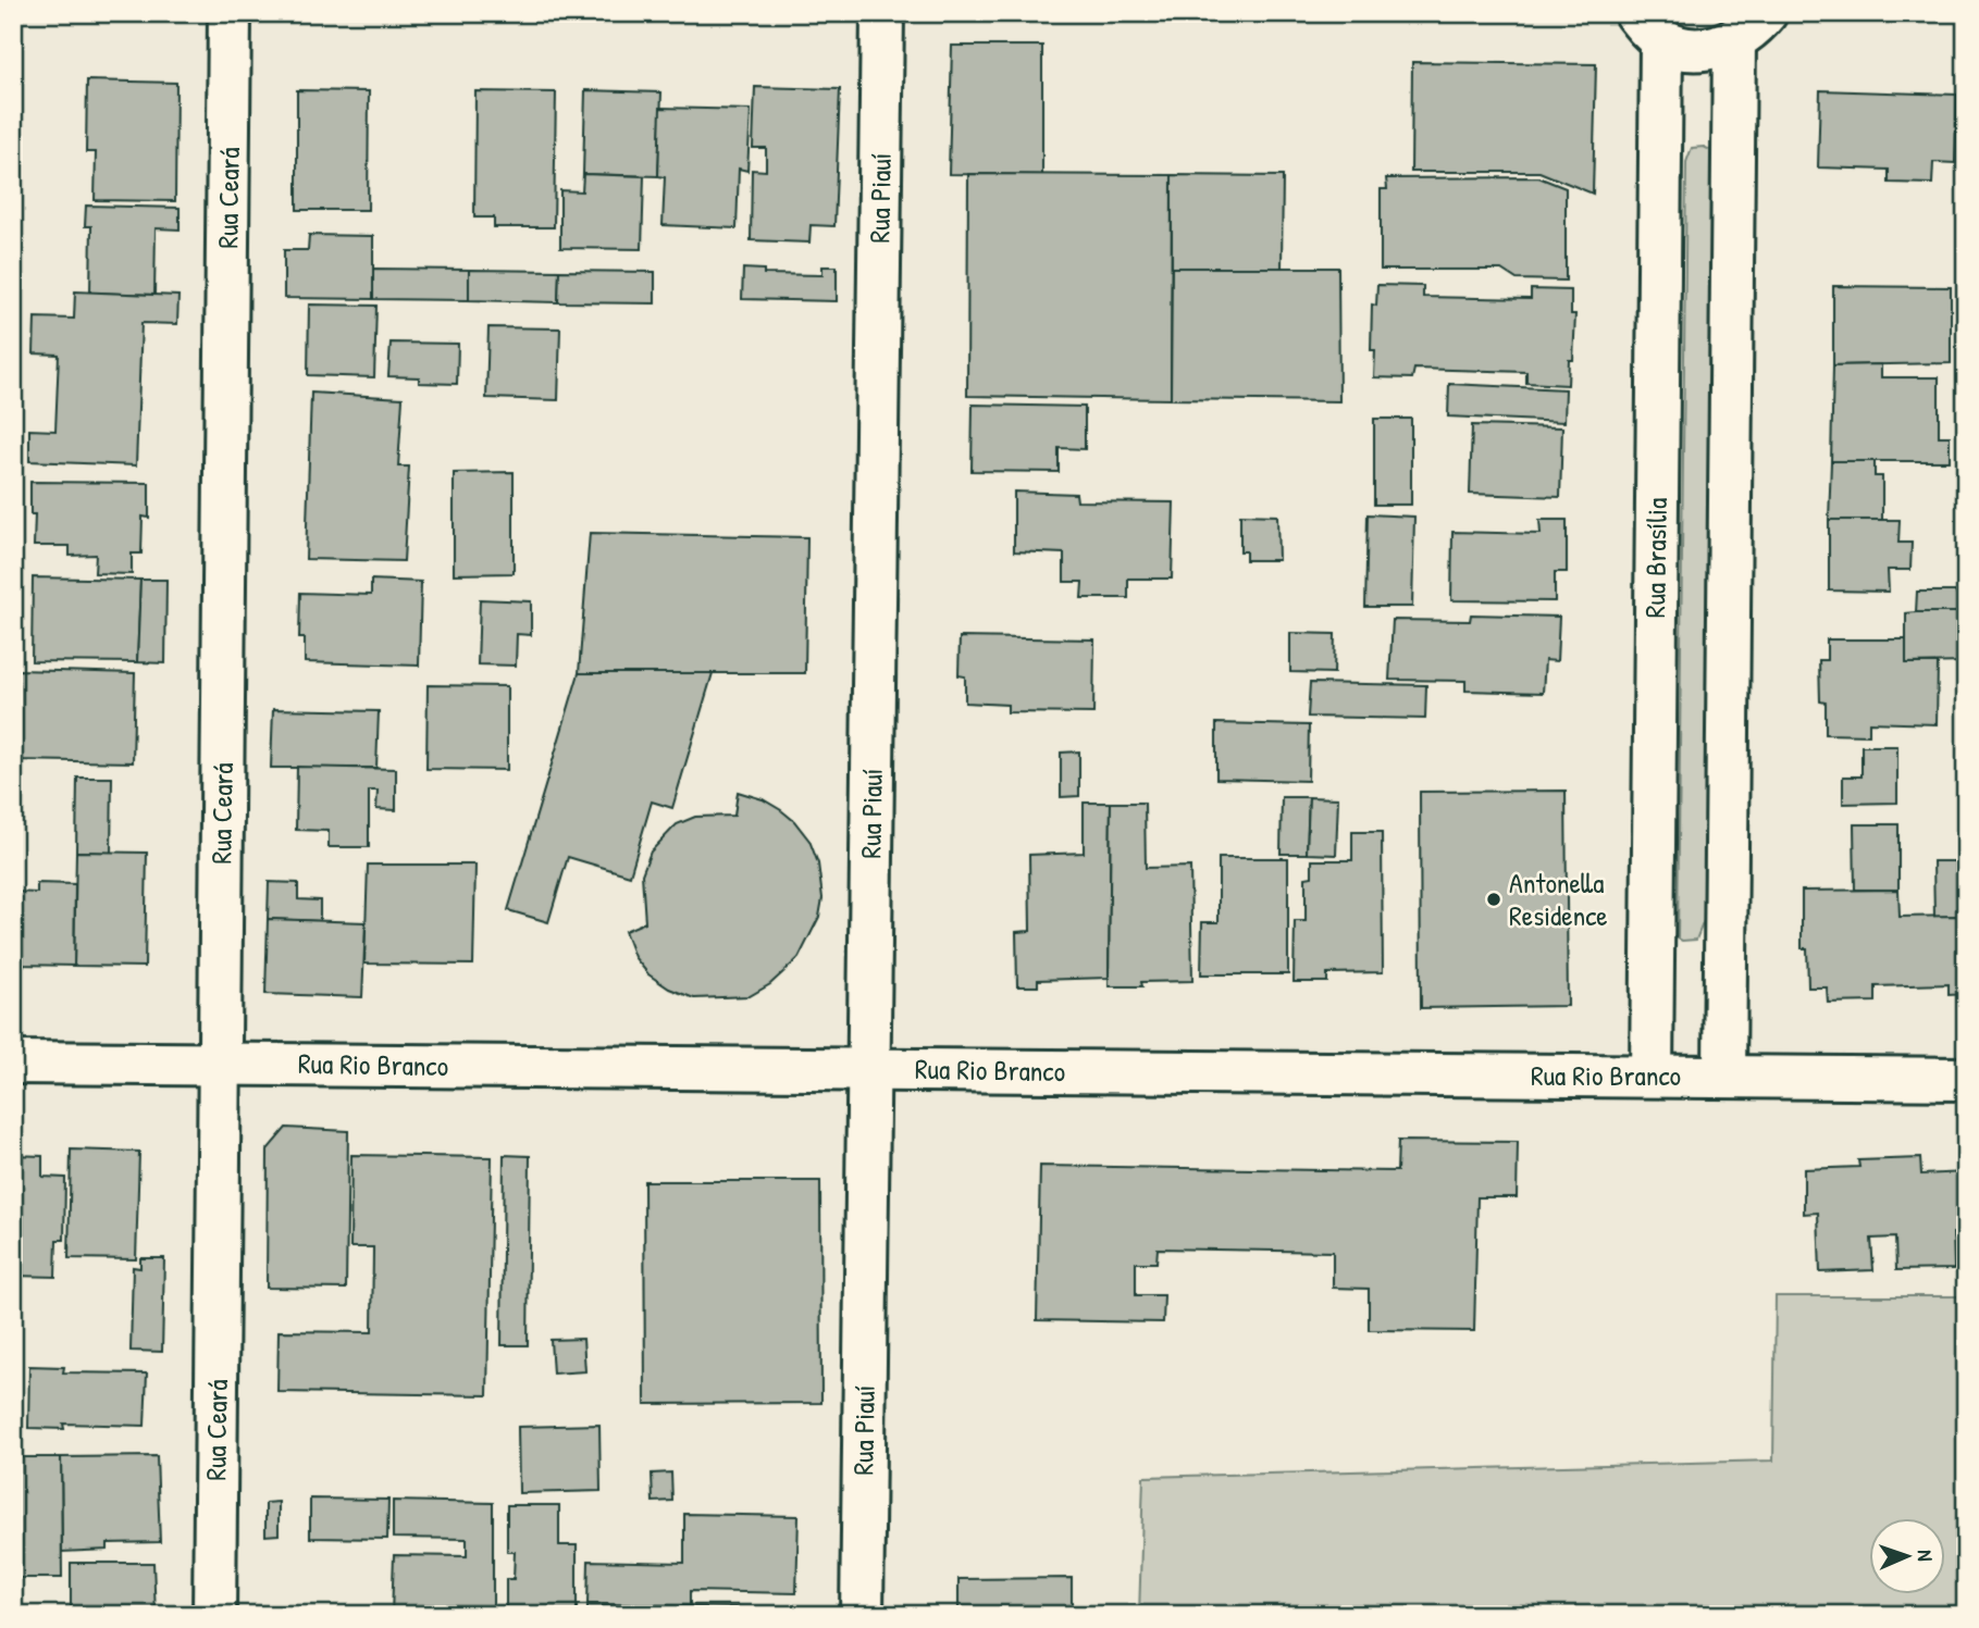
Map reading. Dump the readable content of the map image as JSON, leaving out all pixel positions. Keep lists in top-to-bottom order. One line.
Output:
{"streets":{"street":["Rua Ceará","Rua Piauí","Rua Brasília","Rua Rio Branco"]},"crossings":[["Rua Ceará","Rua Rio Branco"],["Rua Piauí","Rua Rio Branco"],["Rua Brasília","Rua Rio Branco"]],"places":["Antonella Residence"],"north":"right"}
